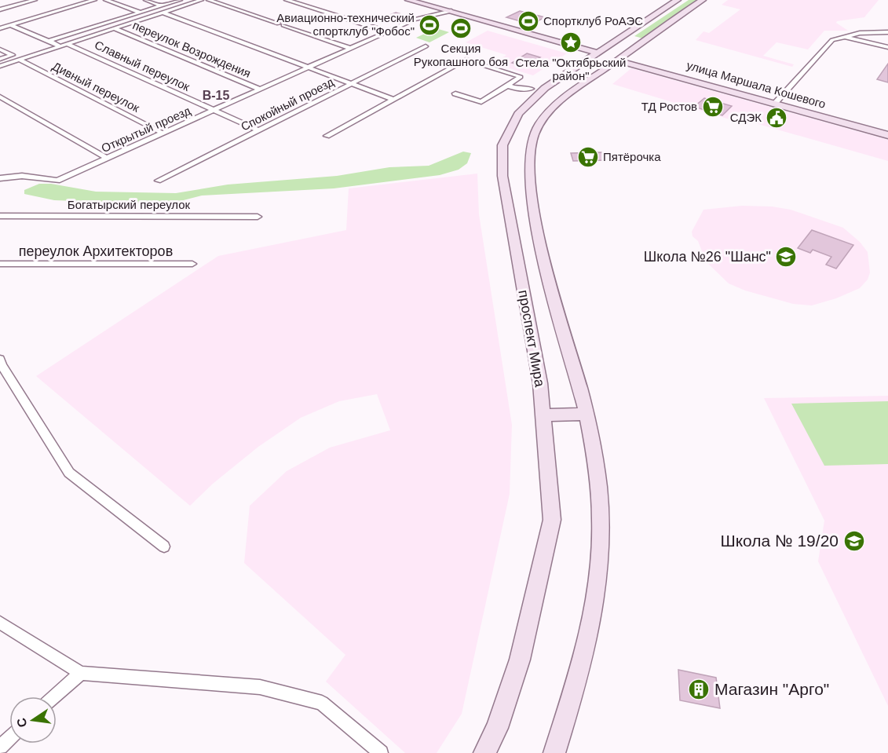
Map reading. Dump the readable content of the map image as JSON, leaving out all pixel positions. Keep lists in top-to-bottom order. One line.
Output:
{"streets":{"main road":["улица Маршала Кошевого","проспект Мира"],"street":["переулок Возрождения","Славный переулок","Дивный переулок","Спокойный проезд","Открытый проезд","Богатырский переулок","переулок Архитекторов"]},"crossings":[["переулок Возрождения","Открытый проезд"],["Славный переулок","Спокойный проезд"],["Славный переулок","Открытый проезд"],["Дивный переулок","Открытый проезд"]],"districts":["В-15"],"places":{"sports":["Спортклуб РоАЭС","Авиационно-технический спортклуб \"Фобос\"","Секция Рукопашного боя"],"place":["Стела \"Октябрьский район\""],"supermarket":["ТД Ростов","Пятёрочка"],"public building":["СДЭК"],"school or university":["Школа №26 \"Шанс\"","Школа № 19/20"],"building":["Магазин \"Арго\""]},"north":"left"}
